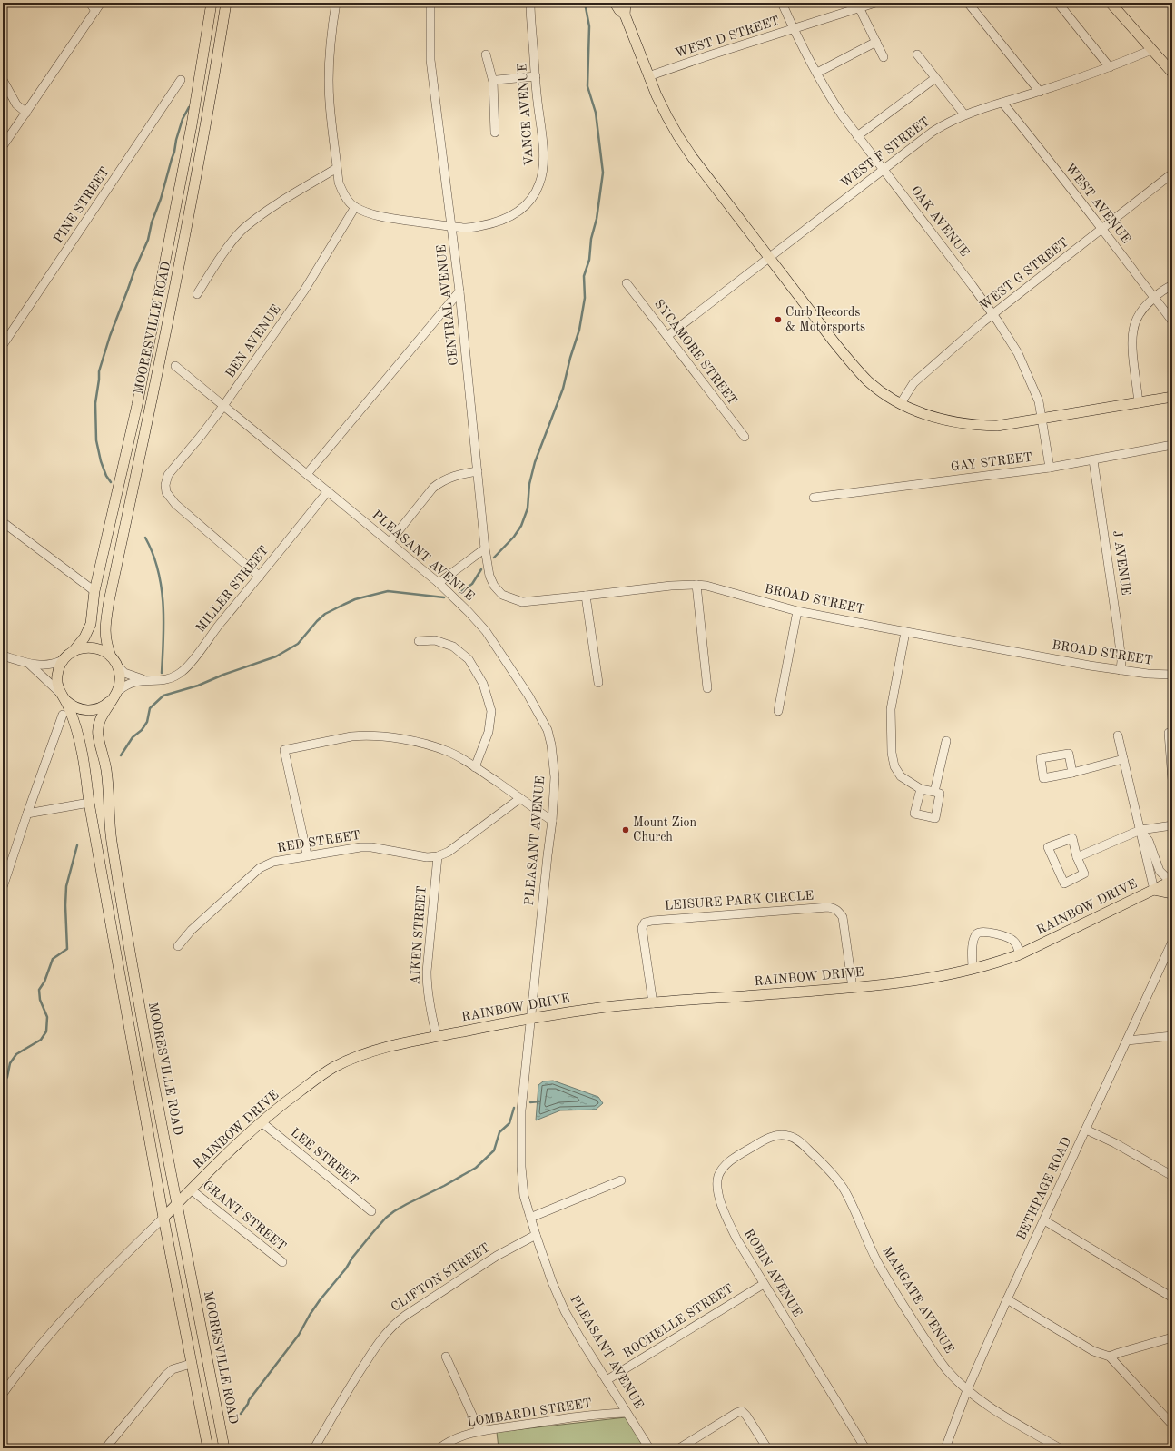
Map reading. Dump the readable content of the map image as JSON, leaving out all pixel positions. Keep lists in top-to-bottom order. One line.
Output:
{"streets":{"main road":["MOORESVILLE ROAD","RAINBOW DRIVE"],"street":["WEST D STREET","VANCE AVENUE","WEST F STREET","WEST AVENUE","PINE STREET","OAK AVENUE","WEST G STREET","CENTRAL AVENUE","BEN AVENUE","SYCAMORE STREET","GAY STREET","PLEASANT AVENUE","J AVENUE","MILLER STREET","BROAD STREET","RED STREET","LEISURE PARK CIRCLE","AIKEN STREET","LEE STREET","BETHPAGE ROAD","GRANT STREET","ROBIN AVENUE","CLIFTON STREET","MARGATE AVENUE","ROCHELLE STREET","LOMBARDI STREET"]},"crossings":[["WEST D STREET","OAK AVENUE"],["VANCE AVENUE","CENTRAL AVENUE"],["VANCE AVENUE","BEN AVENUE"],["WEST F STREET","WEST AVENUE"],["WEST F STREET","OAK AVENUE"],["WEST F STREET","SYCAMORE STREET"],["WEST AVENUE","WEST G STREET"],["OAK AVENUE","WEST G STREET"],["OAK AVENUE","GAY STREET"],["CENTRAL AVENUE","BROAD STREET"],["MOORESVILLE ROAD","MILLER STREET"],["MOORESVILLE ROAD","RAINBOW DRIVE"],["BEN AVENUE","PLEASANT AVENUE"],["BEN AVENUE","MILLER STREET"],["GAY STREET","J AVENUE"],["PLEASANT AVENUE","MILLER STREET"],["PLEASANT AVENUE","RAINBOW DRIVE"],["PLEASANT AVENUE","CLIFTON STREET"],["PLEASANT AVENUE","ROCHELLE STREET"],["PLEASANT AVENUE","LOMBARDI STREET"],["J AVENUE","BROAD STREET"],["RED STREET","AIKEN STREET"],["LEISURE PARK CIRCLE","RAINBOW DRIVE"],["RAINBOW DRIVE","AIKEN STREET"],["RAINBOW DRIVE","LEE STREET"],["RAINBOW DRIVE","GRANT STREET"],["BETHPAGE ROAD","MARGATE AVENUE"],["ROBIN AVENUE","MARGATE AVENUE"],["ROBIN AVENUE","ROCHELLE STREET"]],"places":["Curb Records & Motorsports","Mount Zion Church"]}
